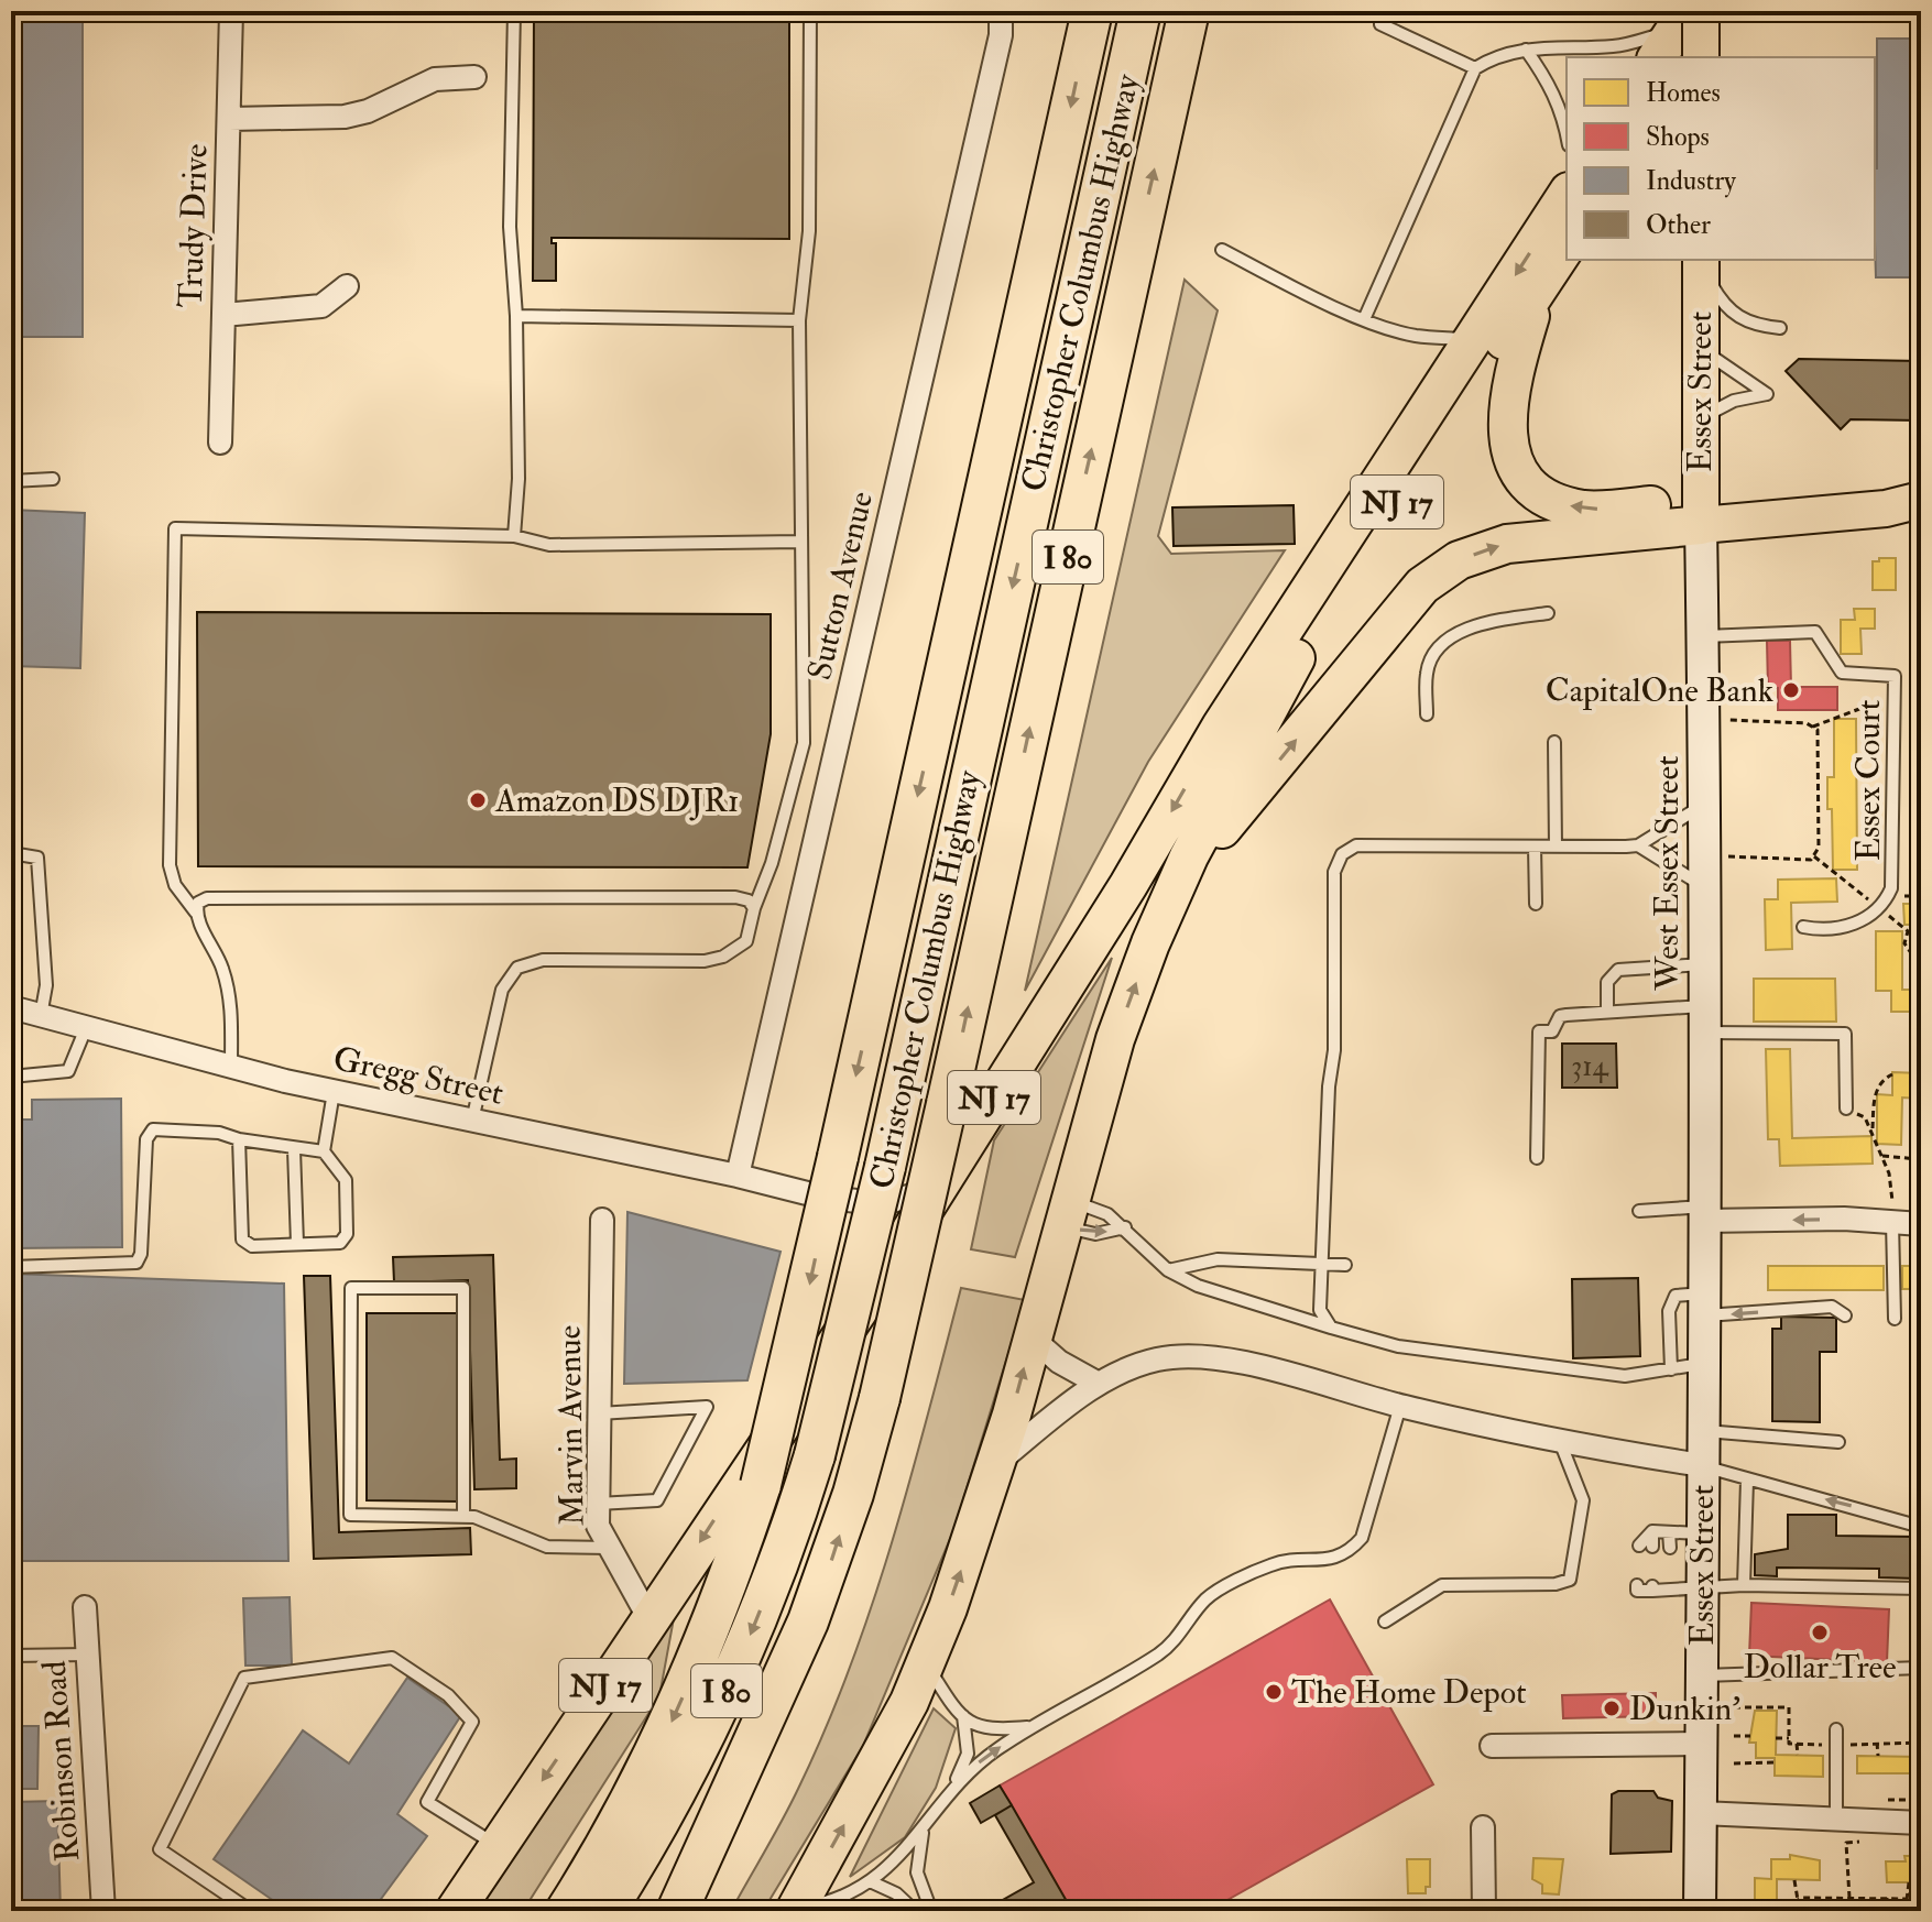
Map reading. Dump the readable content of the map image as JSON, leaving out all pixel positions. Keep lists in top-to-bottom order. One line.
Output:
{"streets":{"highway":["Christopher Columbus Highway","NJ 17","I 80"],"main road":["Essex Street","West Essex Street"],"street":["Trudy Drive","Sutton Avenue","Gregg Street","Marvin Avenue","Robinson Road"],"lane":["Essex Court"]},"crossings":[["Essex Street","West Essex Street"],["NJ 17","Gregg Street"],["NJ 17","Marvin Avenue"],["Sutton Avenue","Gregg Street"],["Essex Court","West Essex Street"]],"places":["CapitalOne Bank","Amazon DS DJR1","Dollar Tree","The Home Depot","Dunkin'"],"house_numbers":["314"],"legend":["Homes","Shops","Industry","Other"]}
